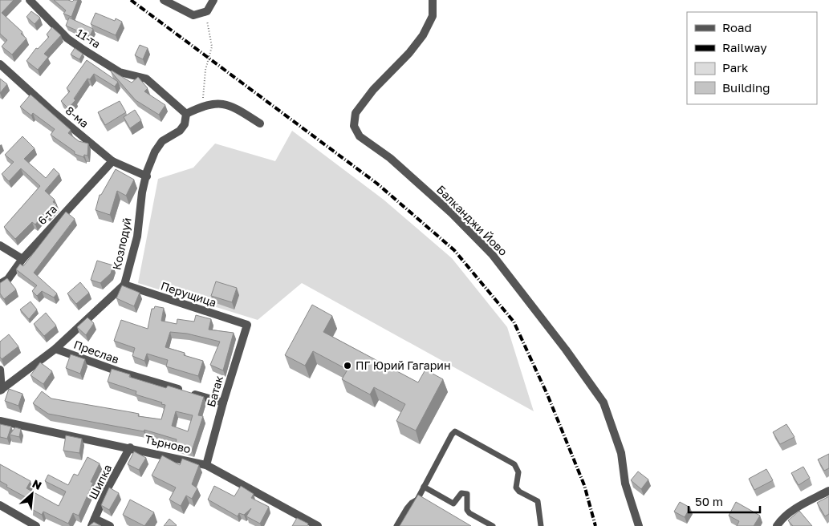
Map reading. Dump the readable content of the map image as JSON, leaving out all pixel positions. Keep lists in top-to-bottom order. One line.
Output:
{"streets":{"street":["11-та","8-ма","6-та","Балканджи Йово","Козлодуй","Перущица","Преслав","Батак","Търново","Шипка"]},"crossings":[["11-та","Козлодуй"],["8-ма","6-та"],["8-ма","Козлодуй"],["Козлодуй","Перущица"],["Козлодуй","Преслав"],["Перущица","Батак"],["Преслав","Батак"],["Батак","Търново"],["Търново","Шипка"]],"places":["ПГ Юрий Гагарин"],"legend":["Road","Railway","Park","Building"],"scale_bar":"50 m","north":"top right"}
